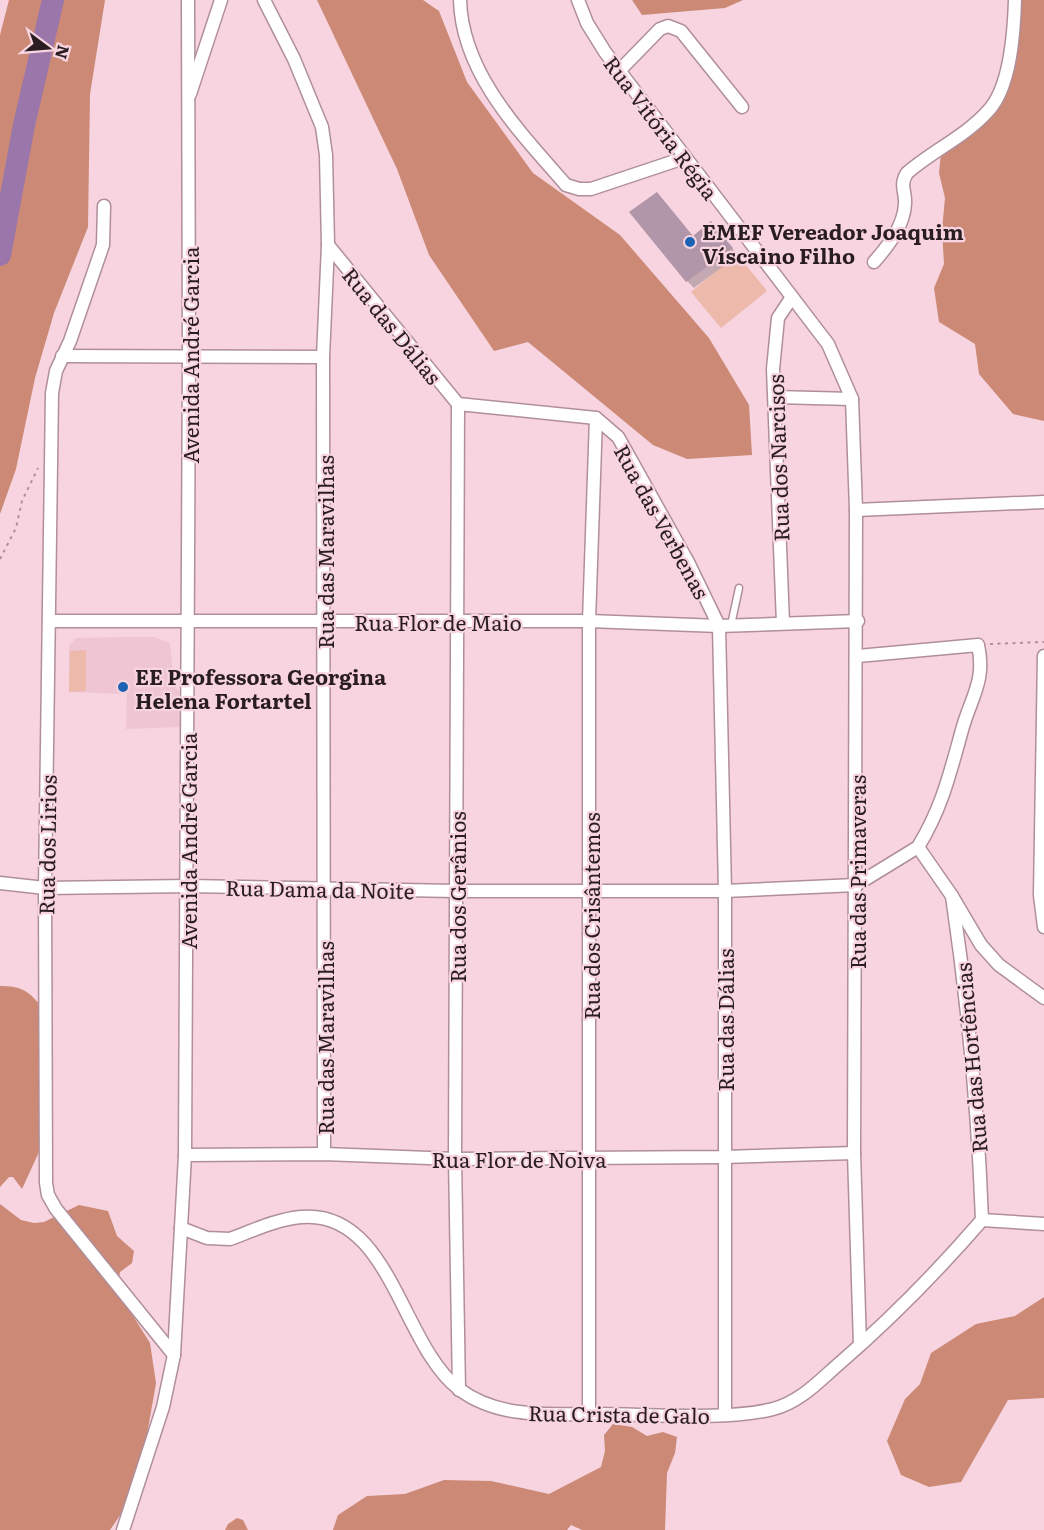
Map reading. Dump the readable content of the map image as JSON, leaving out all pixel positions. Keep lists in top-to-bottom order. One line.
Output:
{"streets":{"street":["Rua Vitória Régia","Rua das Dálias","Avenida André Garcia","Rua dos Narcisos","Rua das Verbenas","Rua das Maravilhas","Rua Flor de Maio","Rua dos Lirios","Rua das Primaveras","Rua Dama da Noite","Rua dos Gerânios","Rua dos Crisântemos","Rua das Hortências","Rua Flor de Noiva","Rua Crista de Galo"]},"crossings":[["Rua Vitória Régia","Rua dos Narcisos"],["Rua Vitória Régia","Rua das Primaveras"],["Rua das Dálias","Rua das Verbenas"],["Rua das Dálias","Rua das Maravilhas"],["Rua das Dálias","Rua Flor de Maio"],["Rua das Dálias","Rua Dama da Noite"],["Rua das Dálias","Rua dos Gerânios"],["Rua das Dálias","Rua Flor de Noiva"],["Rua das Dálias","Rua Crista de Galo"],["Avenida André Garcia","Rua Flor de Maio"],["Avenida André Garcia","Rua dos Lirios"],["Avenida André Garcia","Rua Dama da Noite"],["Avenida André Garcia","Rua Flor de Noiva"],["Avenida André Garcia","Rua Crista de Galo"],["Rua das Verbenas","Rua Flor de Maio"],["Rua das Verbenas","Rua dos Crisântemos"],["Rua das Maravilhas","Rua Flor de Maio"],["Rua das Maravilhas","Rua Dama da Noite"],["Rua das Maravilhas","Rua Flor de Noiva"],["Rua Flor de Maio","Rua dos Lirios"],["Rua Flor de Maio","Rua dos Gerânios"],["Rua Flor de Maio","Rua dos Crisântemos"],["Rua dos Lirios","Rua Dama da Noite"],["Rua das Primaveras","Rua Dama da Noite"],["Rua das Primaveras","Rua Flor de Noiva"],["Rua das Primaveras","Rua Crista de Galo"],["Rua Dama da Noite","Rua dos Gerânios"],["Rua Dama da Noite","Rua dos Crisântemos"],["Rua dos Gerânios","Rua Flor de Noiva"],["Rua dos Gerânios","Rua Crista de Galo"],["Rua dos Crisântemos","Rua Flor de Noiva"],["Rua dos Crisântemos","Rua Crista de Galo"],["Rua das Hortências","Rua Crista de Galo"]],"places":["EMEF Vereador Joaquim Víscaino Filho","EE Professora Georgina Helena Fortartel"],"north":"right"}
